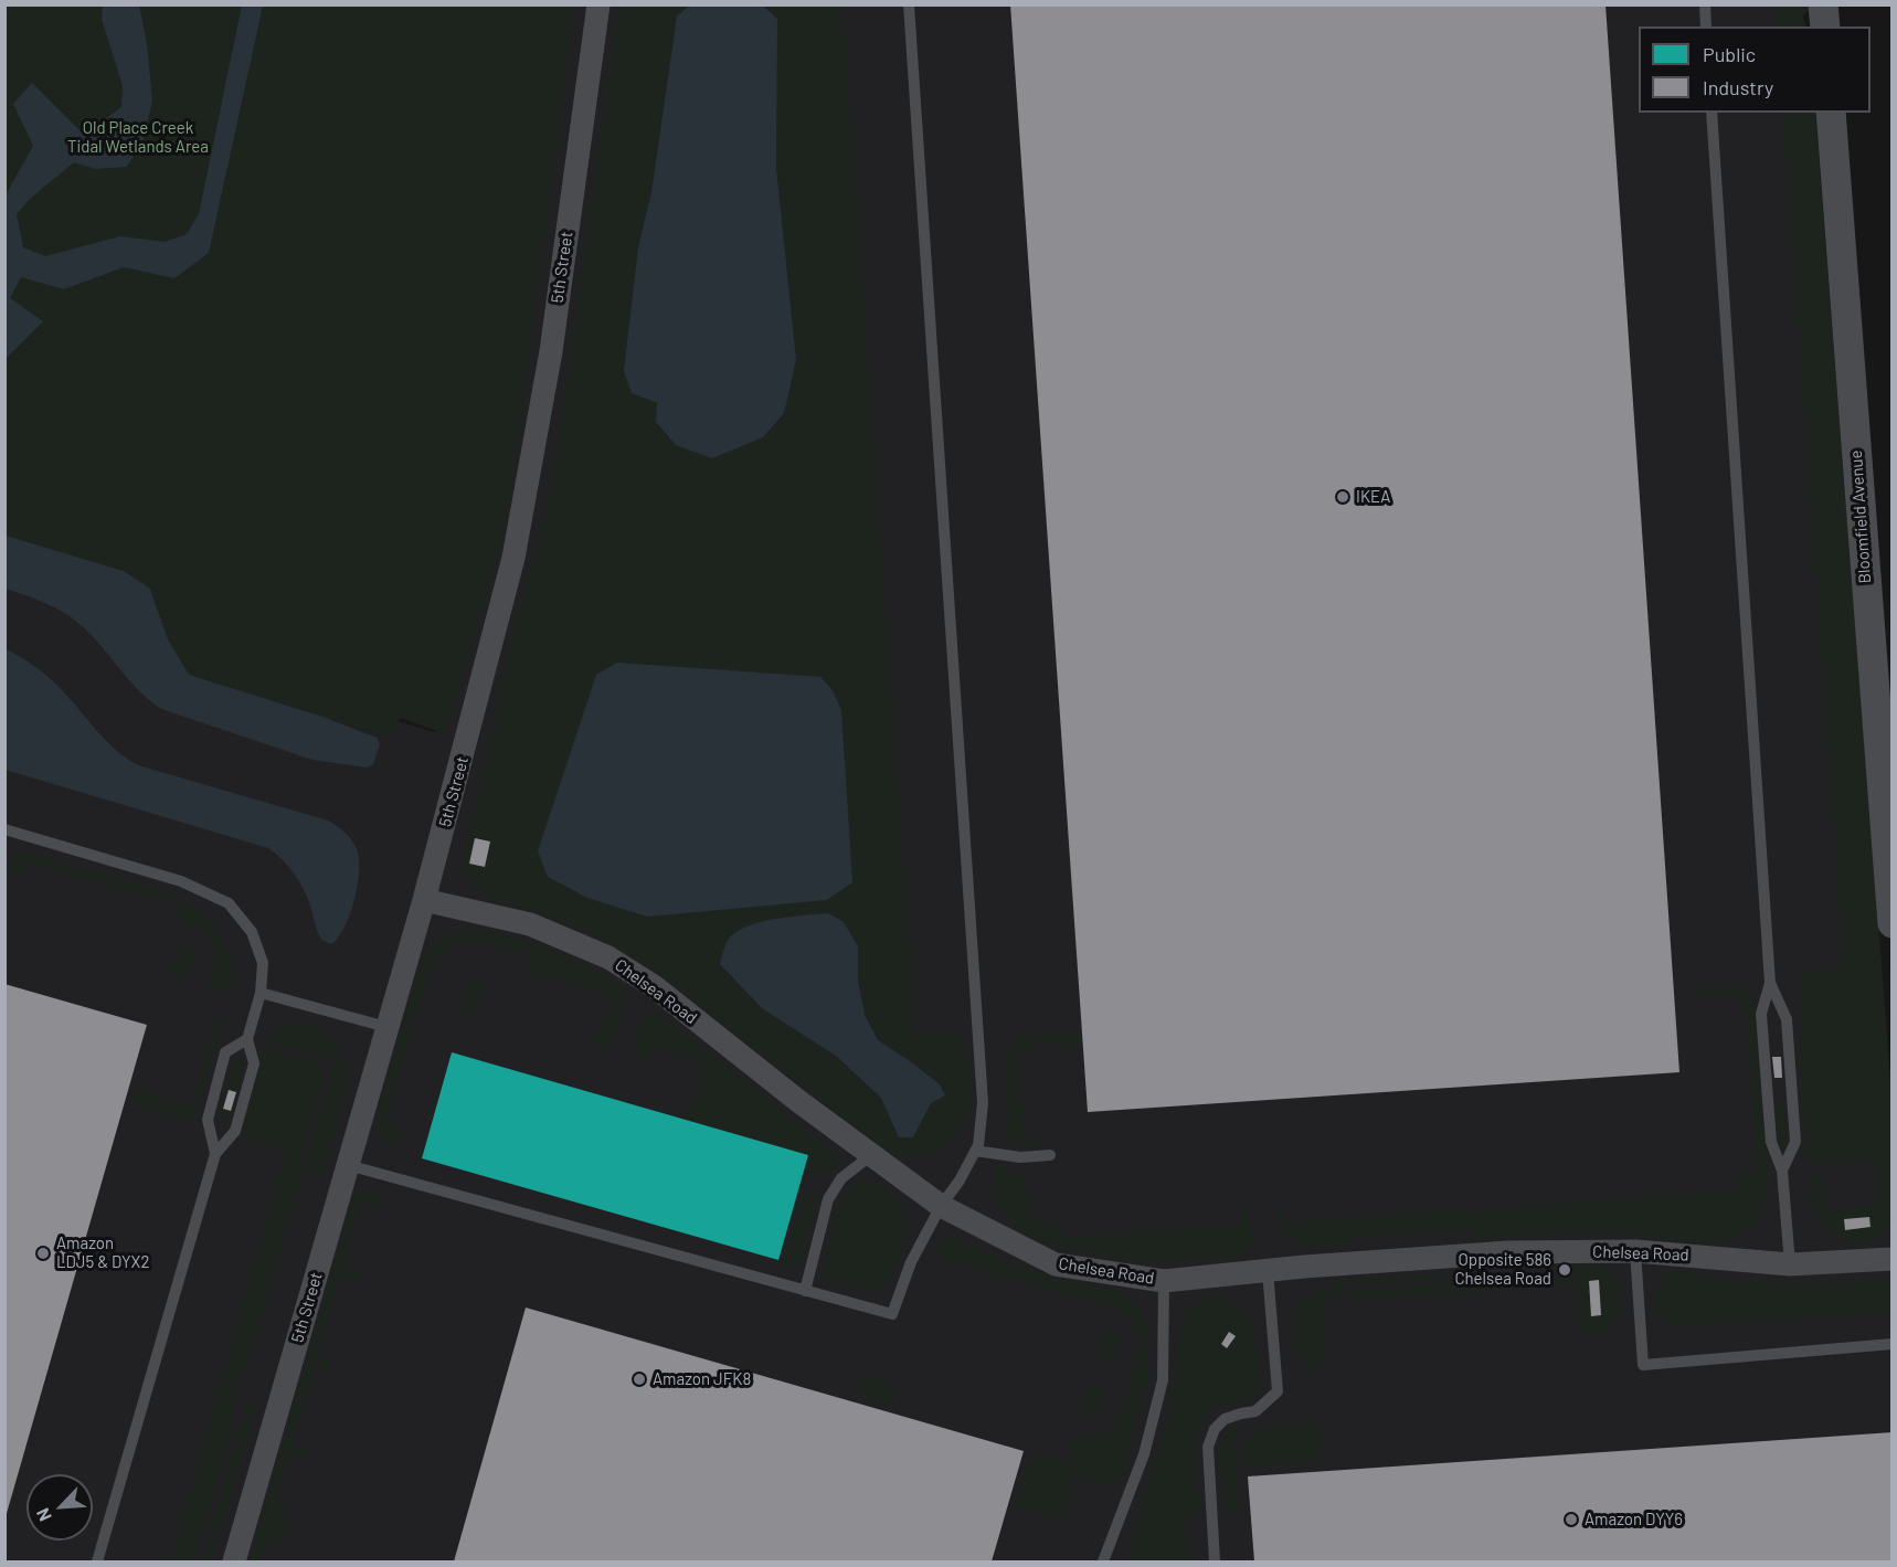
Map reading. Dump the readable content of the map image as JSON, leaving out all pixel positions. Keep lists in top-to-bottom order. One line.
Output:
{"streets":{"street":["5th Street","Bloomfield Avenue","Chelsea Road"]},"crossings":[["5th Street","Chelsea Road"]],"parks":["Old Place Creek Tidal Wetlands Area"],"places":["IKEA","Amazon LDJ5 & DYX2","Opposite 586 Chelsea Road","Amazon JFK8","Amazon DYY6"],"legend":["Public","Industry"],"north":"bottom left"}
